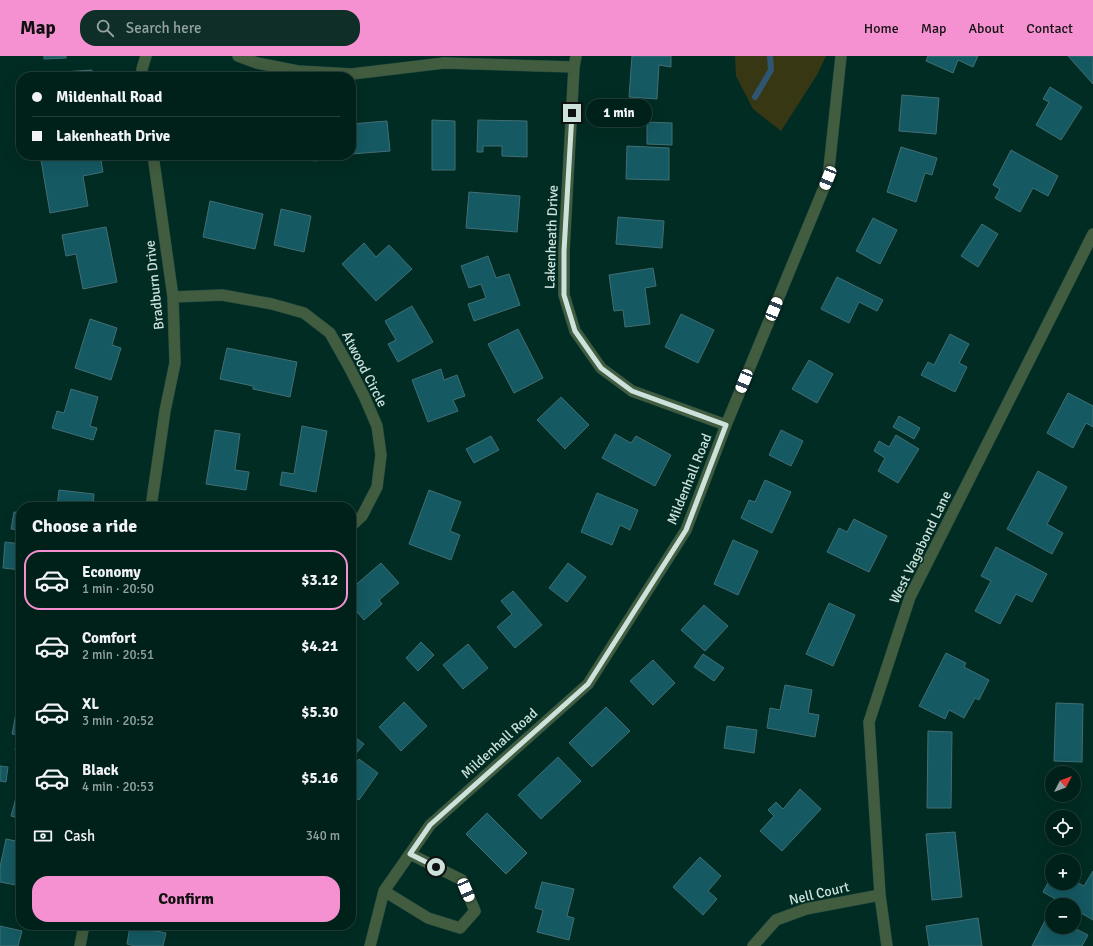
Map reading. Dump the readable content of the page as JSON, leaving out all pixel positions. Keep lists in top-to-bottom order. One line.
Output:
{"streets":{"street":["Lakenheath Drive","Bradburn Drive","Atwood Circle","Mildenhall Road","West Vagabond Lane","Nell Court"]},"crossings":[["Lakenheath Drive","Mildenhall Road"],["Bradburn Drive","Atwood Circle"],["West Vagabond Lane","Nell Court"]],"north":"top right","page":{"header":"Map","search":"Search here","nav":["Home","Map","About","Contact"],"banner":["Mildenhall Road","Lakenheath Drive"],"bubble":"1 min","heading":"Choose a ride","list":[{"name":"Economy","note":"1 min · 20:50","value":"$3.12"},{"name":"Comfort","note":"2 min · 20:51","value":"$4.21"},{"name":"XL","note":"3 min · 20:52","value":"$5.30"},{"name":"Black","note":"4 min · 20:53","value":"$5.16"}],"map_buttons":["+","−"],"pay":["Cash","340 m"],"buttons":"Confirm"}}
